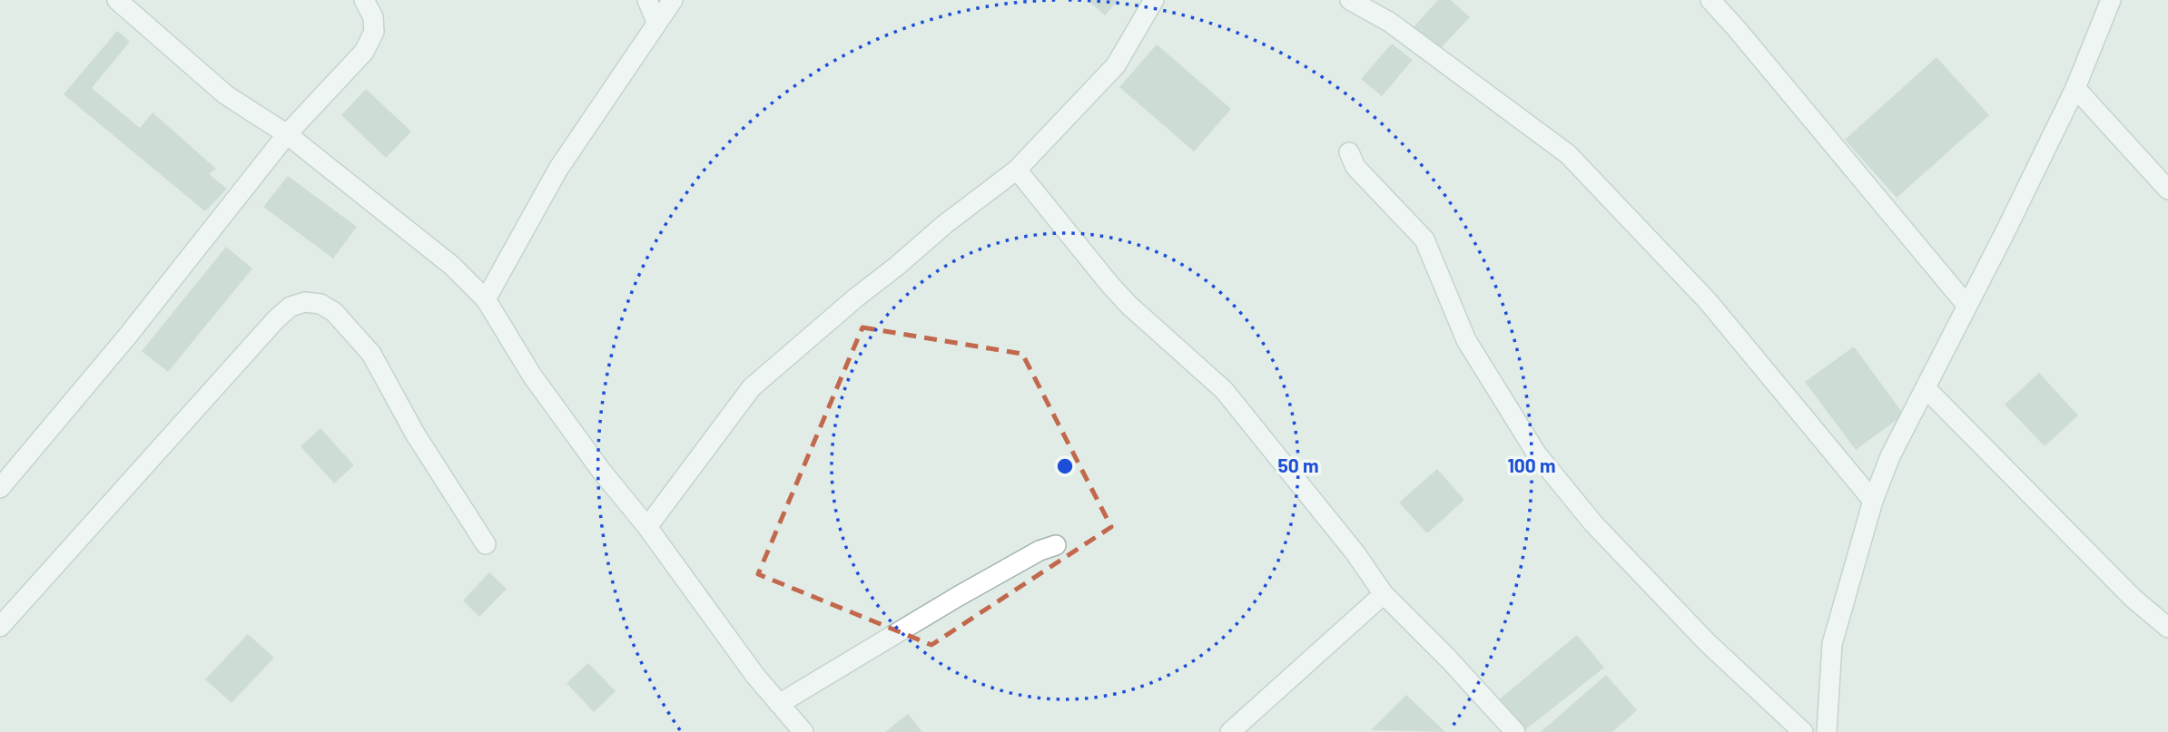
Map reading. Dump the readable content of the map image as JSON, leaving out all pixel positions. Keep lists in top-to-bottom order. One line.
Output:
{"rings":["50 m","100 m"]}
